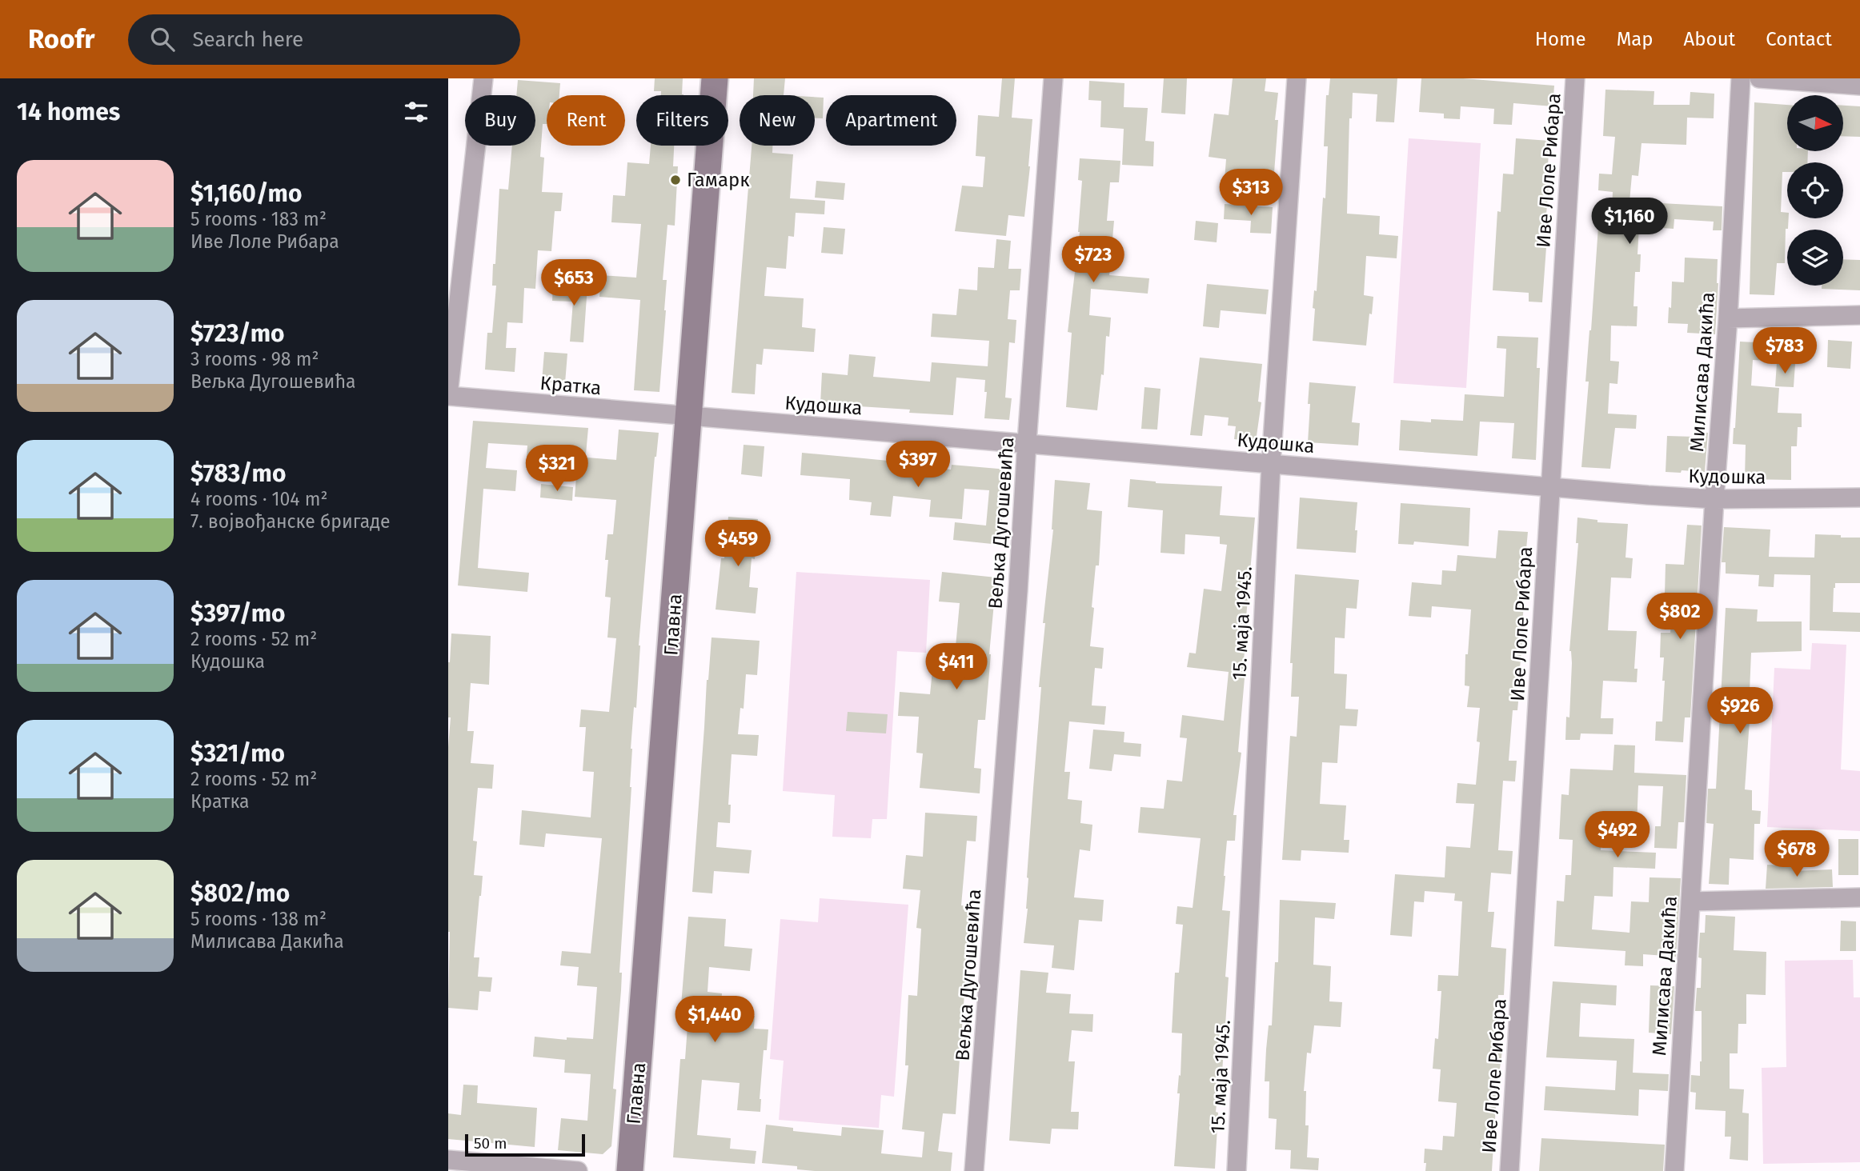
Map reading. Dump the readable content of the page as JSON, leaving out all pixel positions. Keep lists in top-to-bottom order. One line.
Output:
{"streets":{"main road":["Главна"],"street":["Иве Лоле Рибара","Милисава Дакића","Кратка","Кудошка","Вељка Дугошевића","15. маја 1945."]},"crossings":[["Иве Лоле Рибара","Кудошка"],["Милисава Дакића","Кудошка"],["Кратка","Кудошка"],["Кратка","Главна"],["Кудошка","Вељка Дугошевића"],["Кудошка","15. маја 1945."],["Кудошка","Главна"]],"places":["Гамарк"],"scale_bar":"50 m","north":"right","page":{"header":"Roofr","search":"Search here","nav":["Home","Map","About","Contact"],"heading":"14 homes","chip":["Buy","Rent","Filters","New","Apartment"],"list":[{"name":"$1,160/mo","note":"5 rooms · 183 m² · Иве Лоле Рибара"},{"name":"$723/mo","note":"3 rooms · 98 m² · Вељка Дугошевића"},{"name":"$783/mo","note":"4 rooms · 104 m² · 7. војвођанске бригаде"},{"name":"$397/mo","note":"2 rooms · 52 m² · Кудошка"},{"name":"$321/mo","note":"2 rooms · 52 m² · Кратка"},{"name":"$802/mo","note":"5 rooms · 138 m² · Милисава Дакића"}],"price":["$313","$1,160","$723","$653","$783","$397","$321","$459","$802","$411","$926","$492","$678","$1,440"],"scale":"50 m"}}
